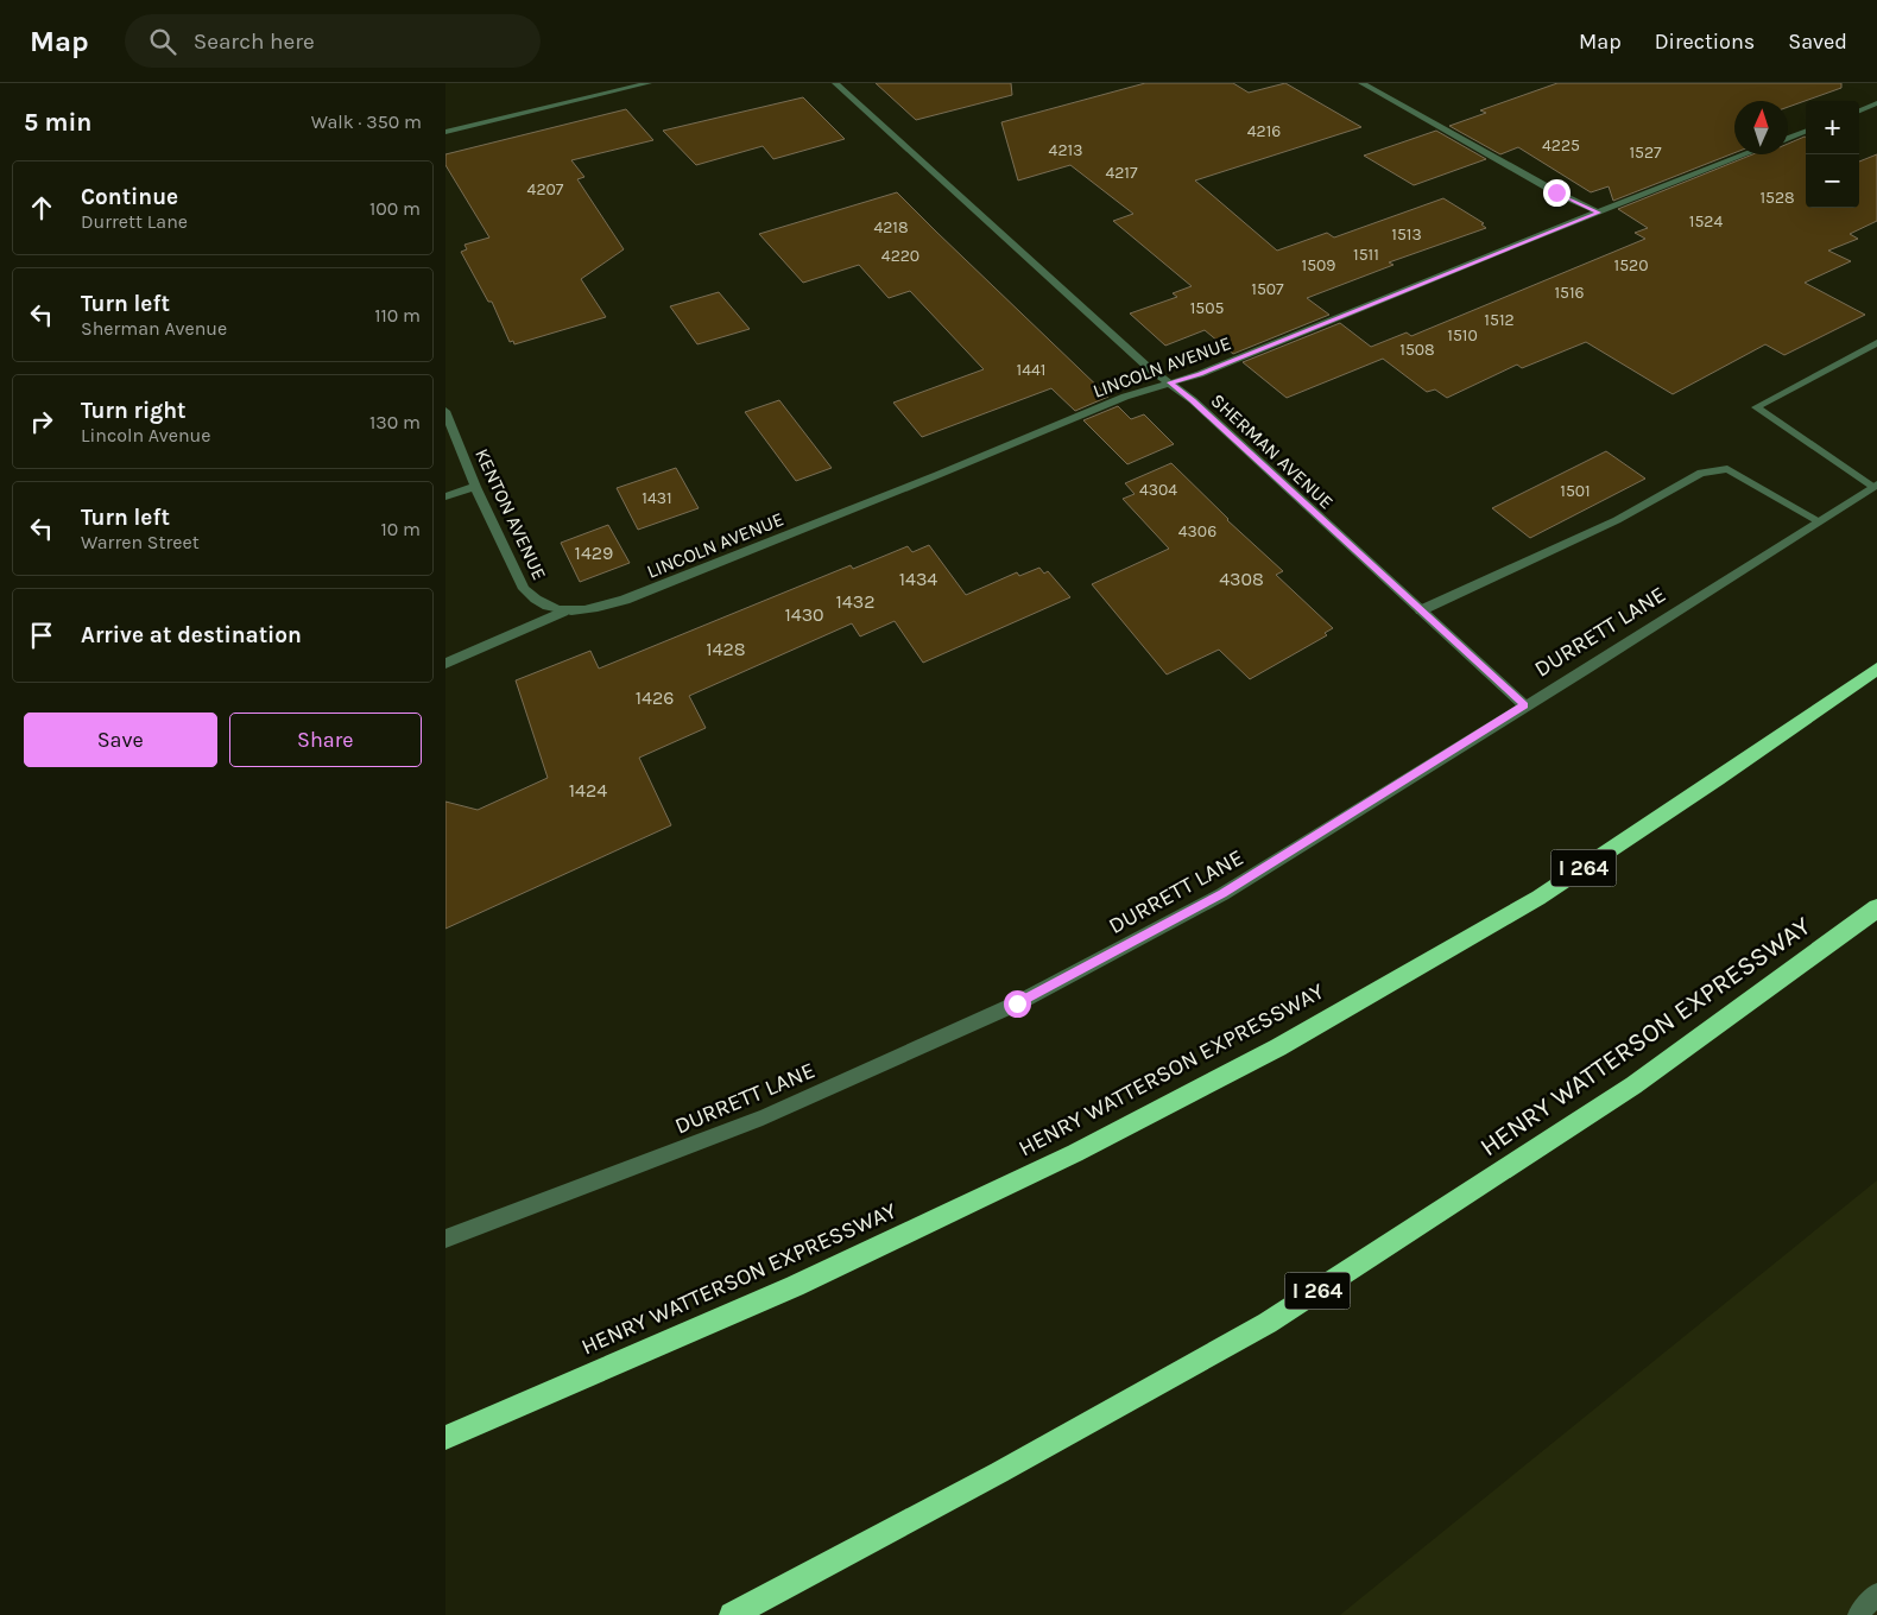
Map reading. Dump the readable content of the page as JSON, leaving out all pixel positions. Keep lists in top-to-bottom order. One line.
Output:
{"streets":{"highway":["I 264","HENRY WATTERSON EXPRESSWAY"],"street":["LINCOLN AVENUE","SHERMAN AVENUE","KENTON AVENUE","DURRETT LANE"]},"crossings":[["LINCOLN AVENUE","SHERMAN AVENUE"],["LINCOLN AVENUE","KENTON AVENUE"],["SHERMAN AVENUE","DURRETT LANE"]],"house_numbers":["4216","4225","4213","1527","4217","4207","1528","1524","4218","1513","1511","4220","1509","1520","1507","1516","1505","1512","1510","1508","1441","4304","1501","1431","4306","1429","1434","4308","1432","1430","1428","1426","1424"],"north":"top","page":{"header":"Map","search":"Search here","nav":["Map","Directions","Saved"],"heading":["5 min","Walk · 350 m"],"map_buttons":["+","−"],"list":[["Continue","Durrett Lane","100 m"],["Turn left","Sherman Avenue","110 m"],["Turn right","Lincoln Avenue","130 m"],["Turn left","Warren Street","10 m"],"Arrive at destination"],"buttons":["Save","Share"]}}
